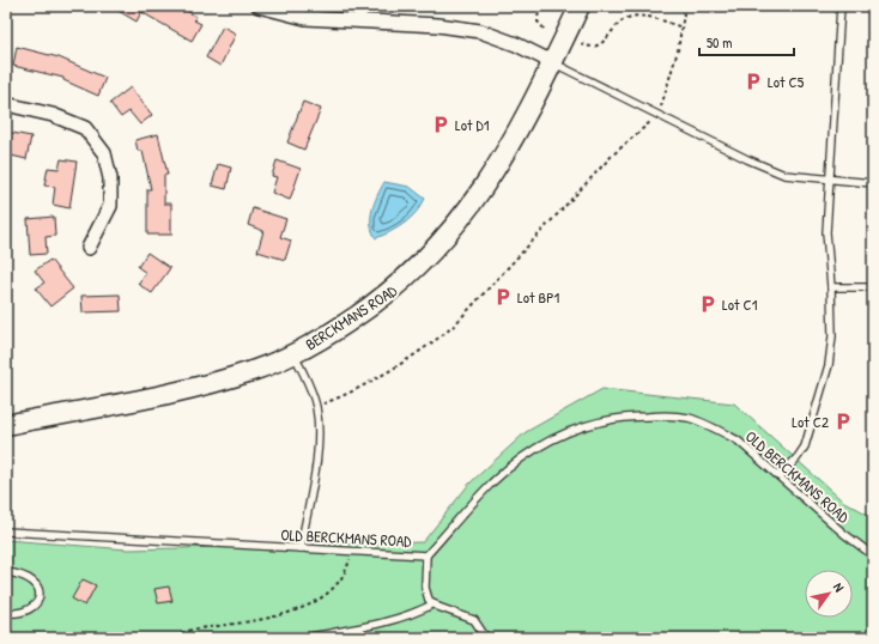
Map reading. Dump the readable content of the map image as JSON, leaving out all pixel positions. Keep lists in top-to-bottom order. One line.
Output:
{"streets":{"main road":["BERCKMANS ROAD"],"lane":["OLD BERCKMANS ROAD"]},"places":{"parking":["Lot C5","Lot D1","Lot BP1","Lot C1","Lot C2"]},"scale_bar":"50 m","north":"top right"}
